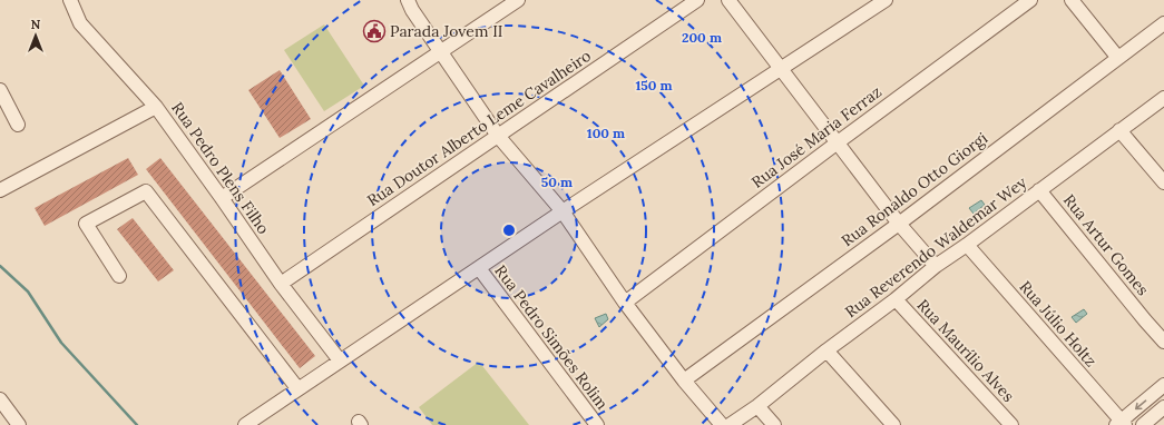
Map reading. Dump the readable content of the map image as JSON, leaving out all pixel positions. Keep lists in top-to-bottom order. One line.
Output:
{"streets":{"street":["Rua Doutor Alberto Leme Cavalheiro","Rua José Maria Ferraz","Rua Pedro Plens Filho","Rua Ronaldo Otto Giorgi","Rua Artur Gomes","Rua Reverendo Waldemar Wey","Rua Júlio Holtz","Rua Pedro Simões Rolim","Rua Maurílio Alves"]},"crossings":[["Rua Doutor Alberto Leme Cavalheiro","Rua Pedro Plens Filho"],["Rua Artur Gomes","Rua Reverendo Waldemar Wey"],["Rua Reverendo Waldemar Wey","Rua Júlio Holtz"],["Rua Reverendo Waldemar Wey","Rua Maurílio Alves"]],"places":{"public building":["Parada Jovem II"]},"north":"top","rings":["200 m","150 m","100 m","50 m"]}
